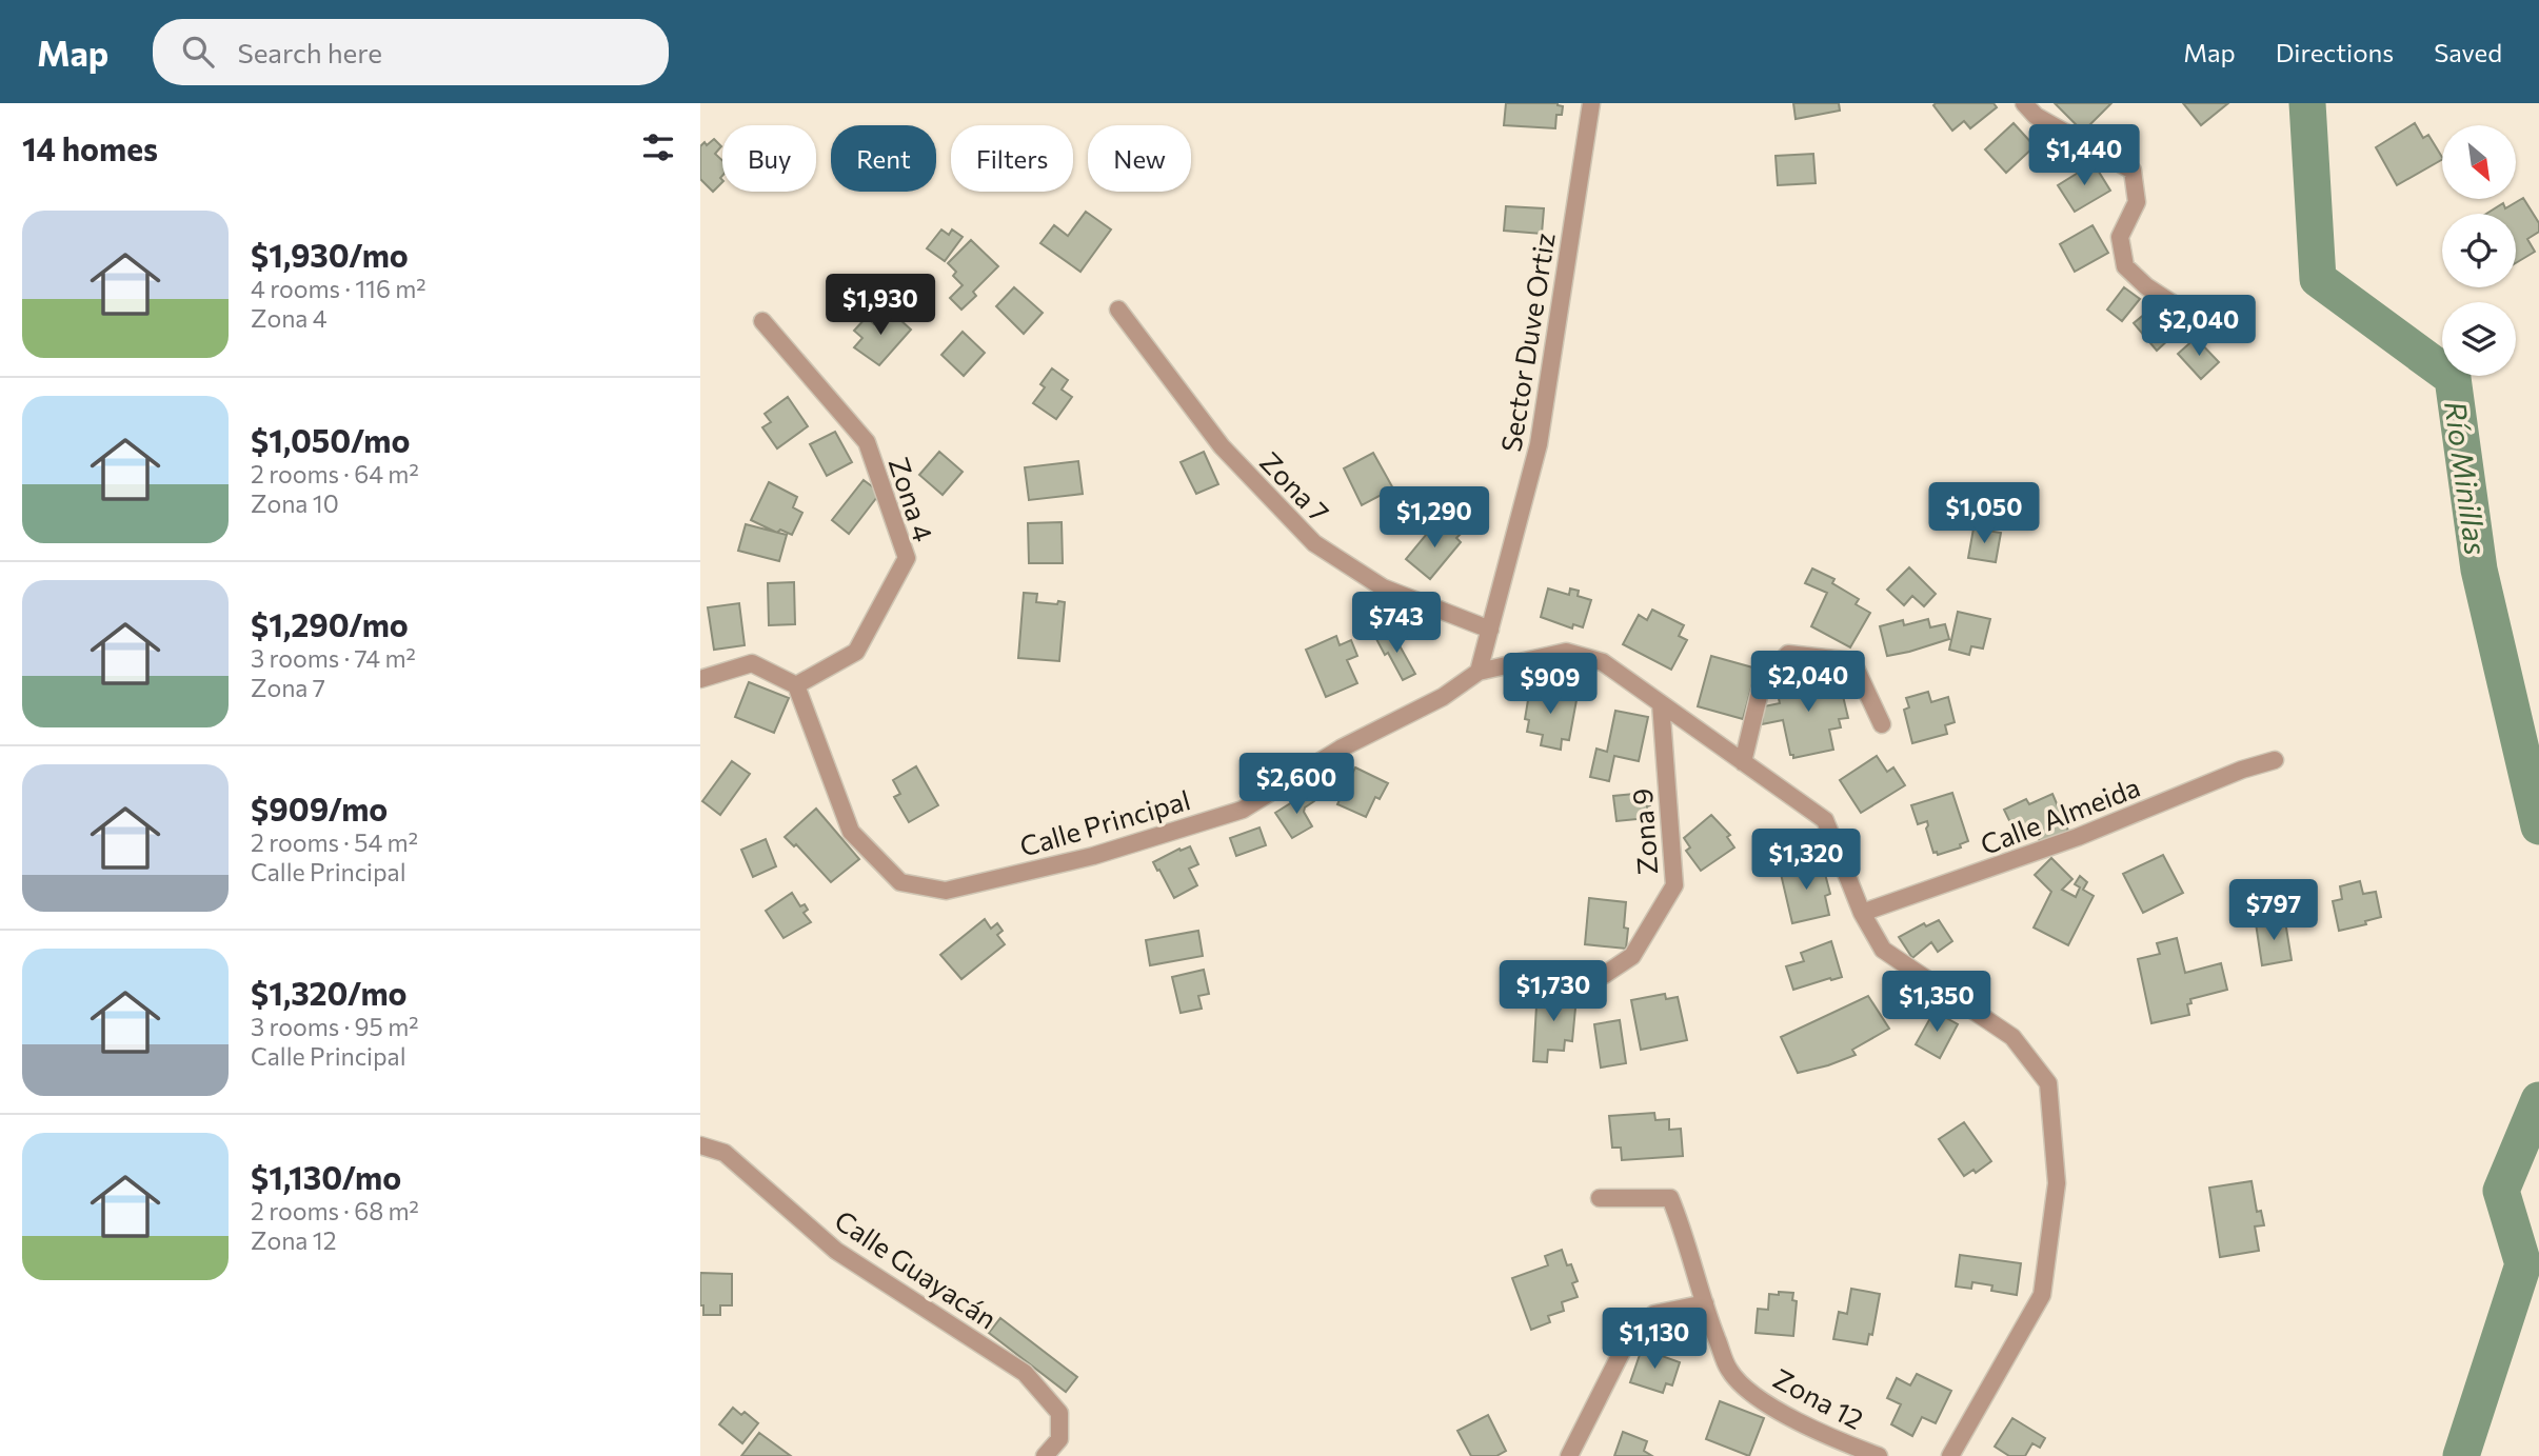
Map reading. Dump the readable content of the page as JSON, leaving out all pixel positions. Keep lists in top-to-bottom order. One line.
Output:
{"streets":{"street":["Sector Duve Ortiz","Zona 7","Zona 4","Calle Almeida","Calle Principal","Zona 9","Calle Guayacán","Zona 12"]},"crossings":[["Sector Duve Ortiz","Zona 7"],["Sector Duve Ortiz","Calle Principal"],["Zona 4","Calle Principal"],["Calle Almeida","Calle Principal"],["Calle Principal","Zona 9"]],"water":["Río Minillas"],"north":"bottom right","page":{"header":"Map","search":"Search here","nav":["Map","Directions","Saved"],"heading":"14 homes","price":["$1,440","$1,930","$2,040","$1,050","$1,290","$743","$2,040","$909","$2,600","$1,320","$797","$1,730","$1,350","$1,130"],"chip":["Buy","Rent","Filters","New"],"list":[{"name":"$1,930/mo","note":"4 rooms · 116 m² · Zona 4"},{"name":"$1,050/mo","note":"2 rooms · 64 m² · Zona 10"},{"name":"$1,290/mo","note":"3 rooms · 74 m² · Zona 7"},{"name":"$909/mo","note":"2 rooms · 54 m² · Calle Principal"},{"name":"$1,320/mo","note":"3 rooms · 95 m² · Calle Principal"},{"name":"$1,130/mo","note":"2 rooms · 68 m² · Zona 12"}]}}
